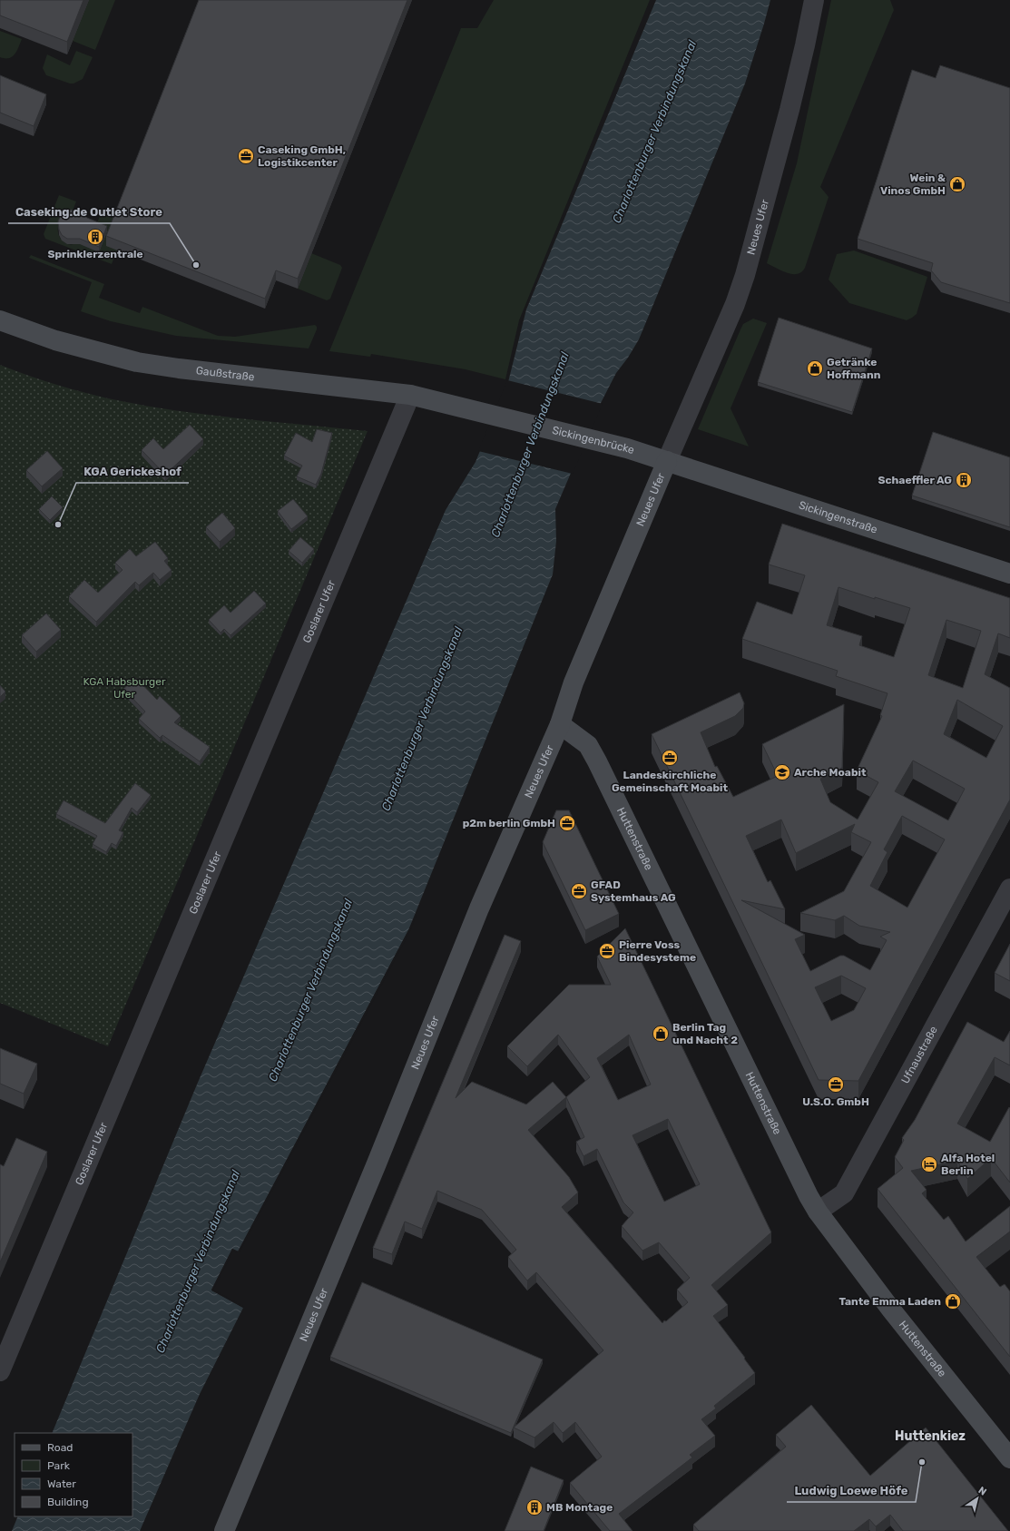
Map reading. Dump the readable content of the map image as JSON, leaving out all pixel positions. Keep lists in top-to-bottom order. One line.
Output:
{"streets":{"street":["Neues Ufer","Gaußstraße","Sickingenbrücke","Sickingenstraße","Goslarer Ufer","Huttenstraße","Ufnaustraße"]},"crossings":[["Neues Ufer","Sickingenbrücke"],["Neues Ufer","Sickingenstraße"],["Neues Ufer","Huttenstraße"],["Gaußstraße","Sickingenbrücke"],["Gaußstraße","Goslarer Ufer"],["Sickingenbrücke","Sickingenstraße"],["Huttenstraße","Ufnaustraße"]],"districts":["Huttenkiez"],"water":["Charlottenburger Verbindungskanal"],"parks":["KGA Habsburger Ufer"],"places":{"office":["Caseking GmbH, Logistikcenter","Landeskirchliche Gemeinschaft Moabit","p2m berlin GmbH","GFAD Systemhaus AG","Pierre Voss Bindesysteme","U.S.O. GmbH"],"shop":["Wein & Vinos GmbH","Getränke Hoffmann","Berlin Tag und Nacht 2","Tante Emma Laden"],"building":["Sprinklerzentrale","Schaeffler AG","MB Montage"],"other":["Caseking.de Outlet Store","KGA Gerickeshof","Ludwig Loewe Höfe"],"school or university":["Arche Moabit"],"hotel":["Alfa Hotel Berlin"]},"legend":["Road","Park","Water","Building"],"north":"top right"}
